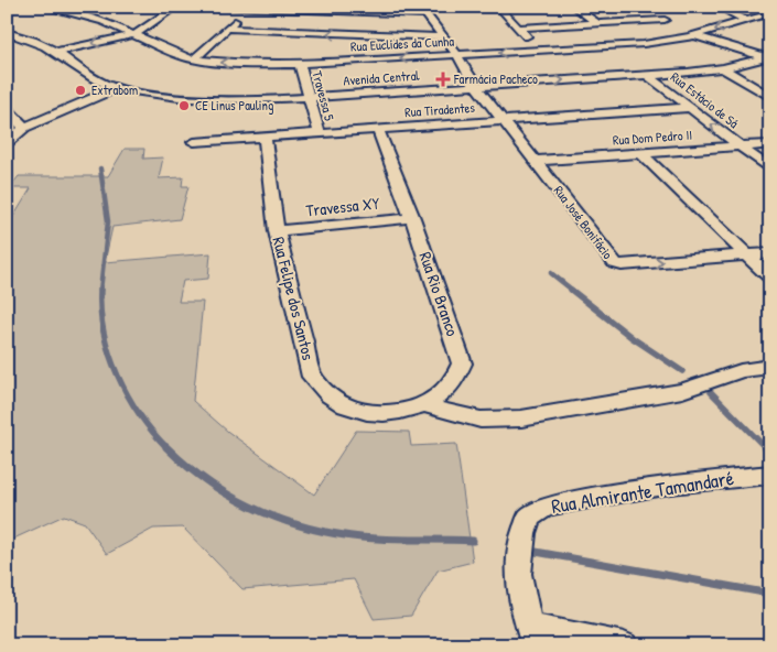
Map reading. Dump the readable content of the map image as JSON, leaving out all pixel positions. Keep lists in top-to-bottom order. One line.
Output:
{"streets":{"street":["Rua Euclides da Cunha","Avenida Central","Travessa 5","Rua Estácio de Sá","Rua Tiradentes","Rua Dom Pedro II","Travessa XY","Rua José Bonifácio","Rua Rio Branco","Rua Felipe dos Santos","Rua Almirante Tamandaré"]},"crossings":[["Rua Euclides da Cunha","Travessa 5"],["Rua Euclides da Cunha","Rua José Bonifácio"],["Avenida Central","Travessa 5"],["Avenida Central","Rua Estácio de Sá"],["Avenida Central","Rua José Bonifácio"],["Travessa 5","Rua Tiradentes"],["Rua Estácio de Sá","Rua Tiradentes"],["Rua Estácio de Sá","Rua Dom Pedro II"],["Rua Tiradentes","Rua José Bonifácio"],["Rua Tiradentes","Rua Rio Branco"],["Rua Tiradentes","Rua Felipe dos Santos"],["Rua Dom Pedro II","Rua José Bonifácio"],["Travessa XY","Rua Rio Branco"],["Travessa XY","Rua Felipe dos Santos"],["Rua Rio Branco","Rua Felipe dos Santos"]],"places":{"health":["Farmácia Pacheco"],"other":["Extrabom","CE Linus Pauling"]}}
